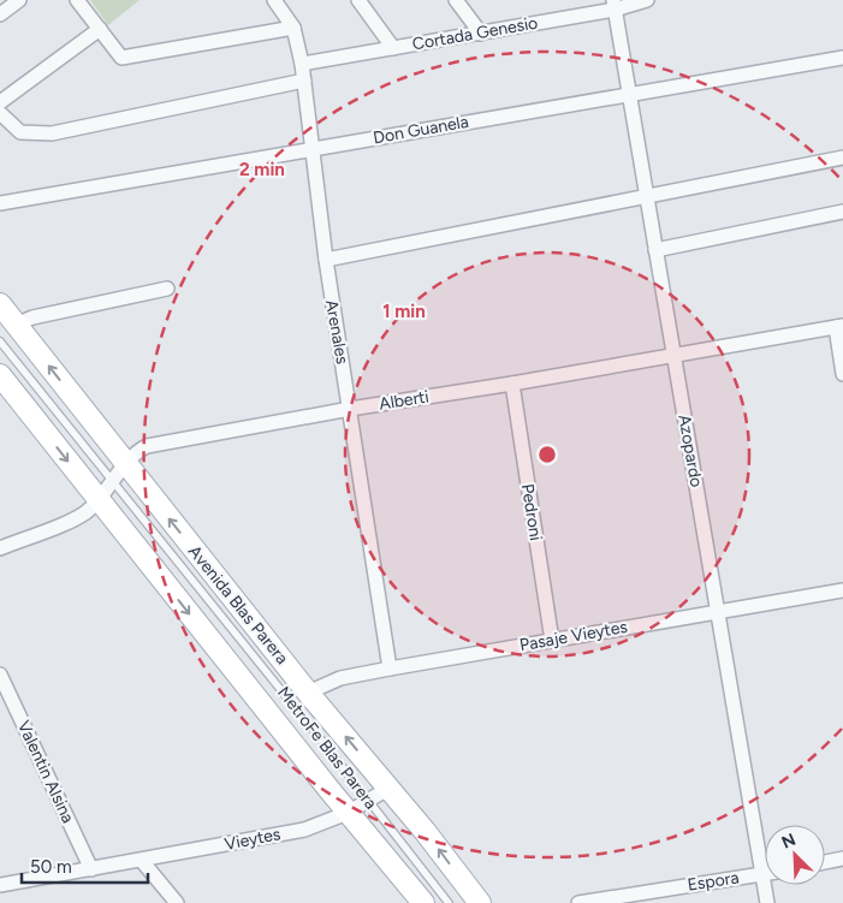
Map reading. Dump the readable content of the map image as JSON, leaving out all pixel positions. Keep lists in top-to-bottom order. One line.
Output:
{"streets":{"main road":["Avenida Blas Parera"],"street":["Cortada Genesio","Don Guanela","Arenales","Alberti","Azopardo","Pedroni","Pasaje Vieytes","Valentin Alsina","Vieytes","Espora"],"lane":["MetroFe Blas Parera"]},"crossings":[["Cortada Genesio","Arenales"],["Cortada Genesio","Azopardo"],["Don Guanela","Arenales"],["Don Guanela","Azopardo"],["Arenales","Alberti"],["Arenales","Pasaje Vieytes"],["Alberti","Azopardo"],["Alberti","Pedroni"],["Alberti","Avenida Blas Parera"],["Alberti","MetroFe Blas Parera"],["Azopardo","Pasaje Vieytes"],["Azopardo","Espora"],["Pedroni","Pasaje Vieytes"],["Avenida Blas Parera","Pasaje Vieytes"],["Avenida Blas Parera","MetroFe Blas Parera"],["Avenida Blas Parera","Vieytes"],["MetroFe Blas Parera","Vieytes"],["Valentin Alsina","Vieytes"]],"scale_bar":"50 m","north":"top left","rings":["2 min","1 min"]}
